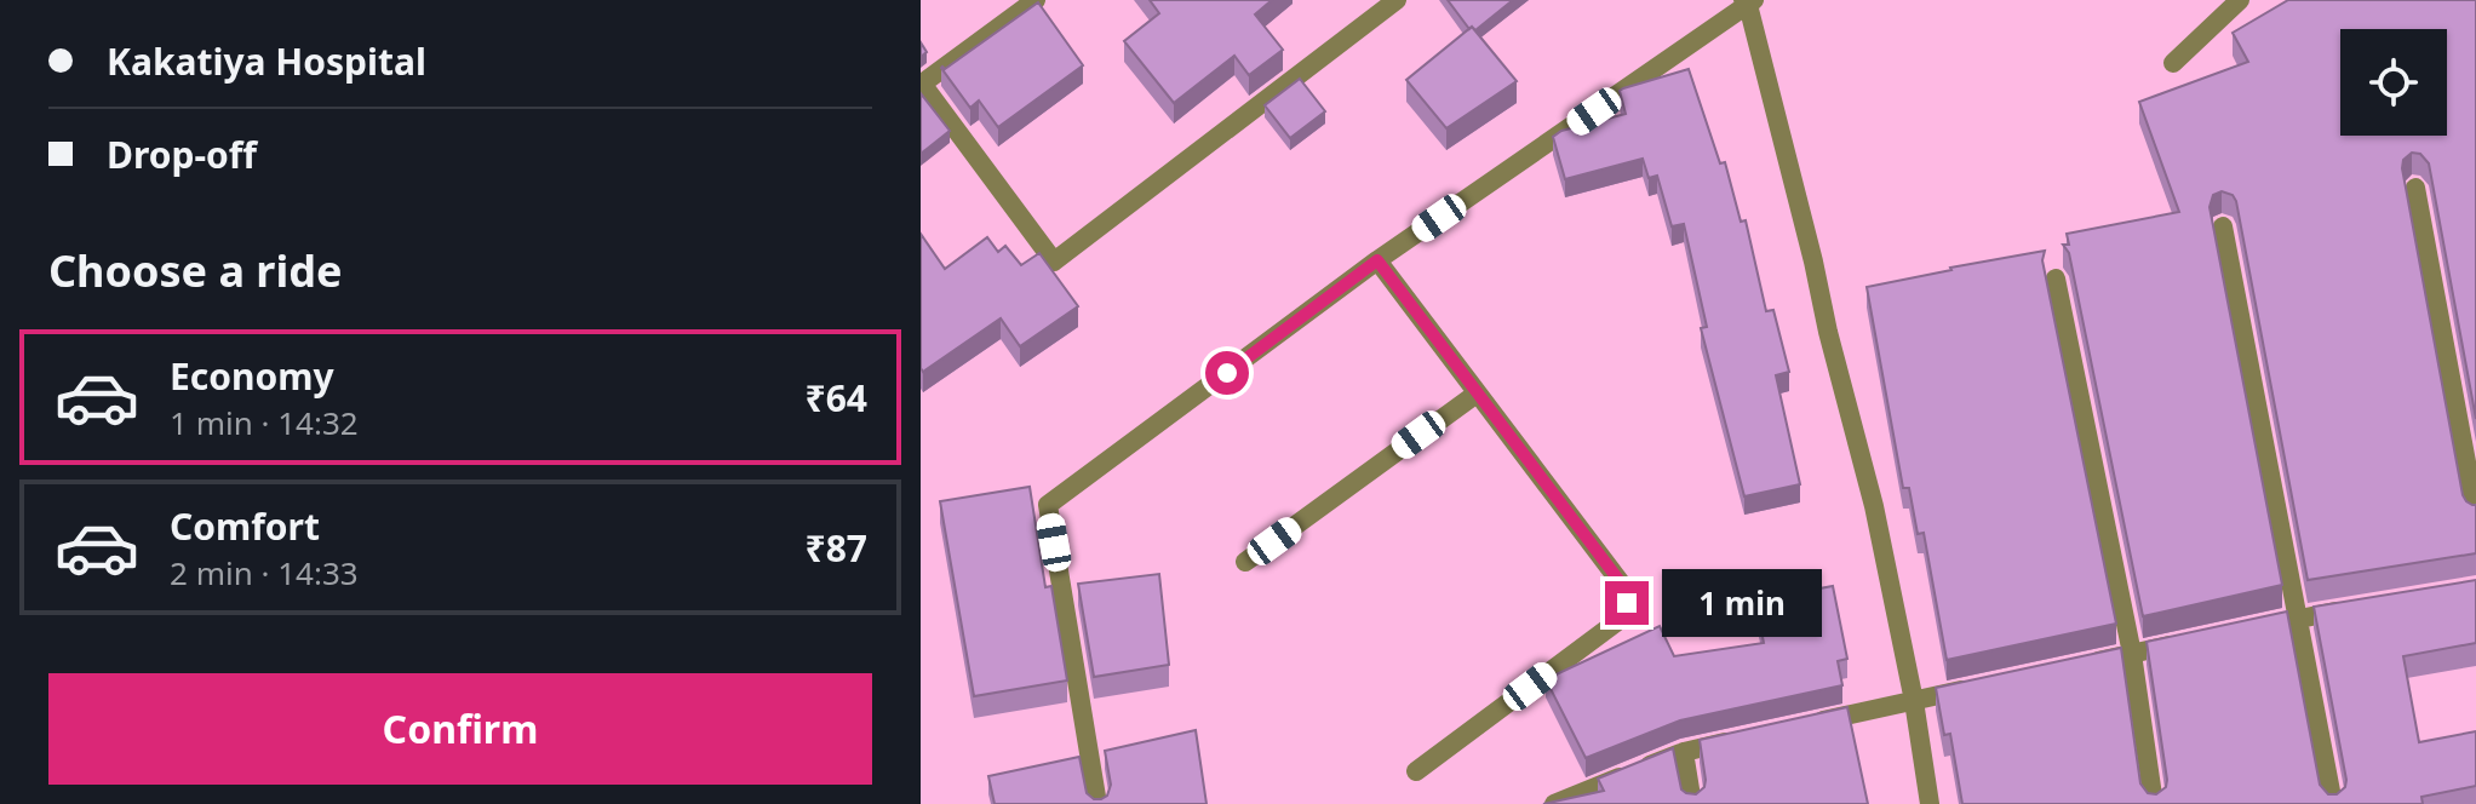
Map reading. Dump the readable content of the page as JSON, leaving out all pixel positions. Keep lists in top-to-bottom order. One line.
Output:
{"page":{"banner":["Kakatiya Hospital","Drop-off"],"heading":"Choose a ride","list":[{"name":"Economy","note":"1 min · 14:32","value":"₹64"},{"name":"Comfort","note":"2 min · 14:33","value":"₹87"}],"bubble":"1 min","buttons":"Confirm"}}
